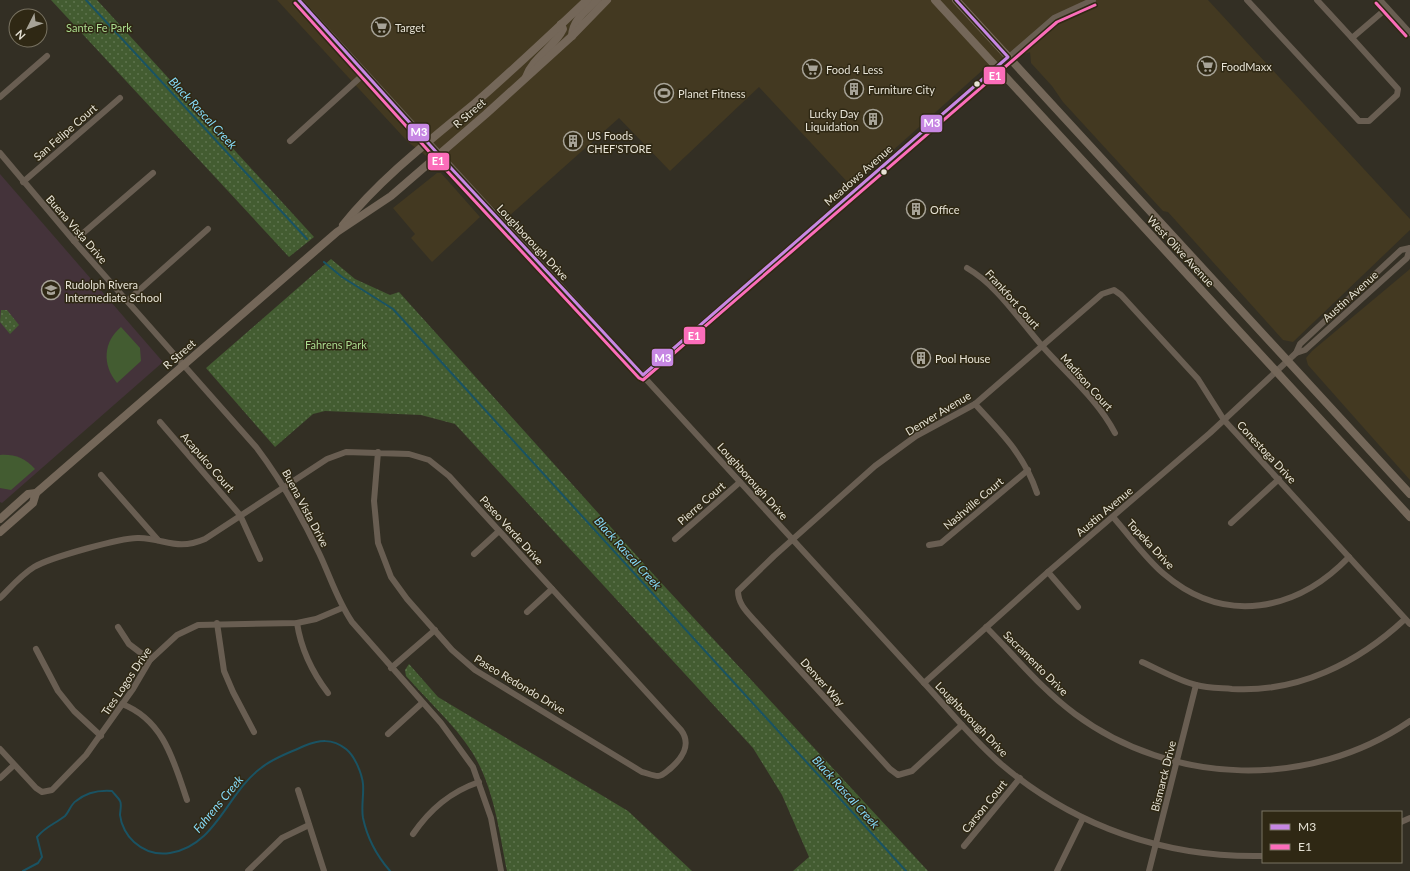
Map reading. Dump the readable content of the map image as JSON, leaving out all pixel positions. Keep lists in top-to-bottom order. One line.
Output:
{"streets":{"main road":["R Street","West Olive Avenue"],"street":["San Felipe Court","Meadows Avenue","Buena Vista Drive","Loughborough Drive","Austin Avenue","Frankfort Court","Madison Court","Denver Avenue","Conestoga Drive","Acapulco Court","Pierre Court","Nashville Court","Paseo Verde Drive","Topeka Drive","Sacramento Drive","Tres Logos Drive","Denver Way","Paseo Redondo Drive","Bismarck Drive","Carson Court"]},"crossings":[["R Street","Buena Vista Drive"],["R Street","Loughborough Drive"],["San Felipe Court","Buena Vista Drive"],["Meadows Avenue","Loughborough Drive"],["Meadows Avenue","West Olive Avenue"],["Buena Vista Drive","Paseo Verde Drive"],["Buena Vista Drive","Tres Logos Drive"],["Loughborough Drive","Austin Avenue"],["Loughborough Drive","Denver Avenue"],["Loughborough Drive","Pierre Court"],["Loughborough Drive","Denver Way"],["Loughborough Drive","Bismarck Drive"],["Loughborough Drive","Carson Court"],["West Olive Avenue","Austin Avenue"],["Austin Avenue","Conestoga Drive"],["Austin Avenue","Topeka Drive"],["Austin Avenue","Sacramento Drive"],["Frankfort Court","Madison Court"],["Frankfort Court","Denver Avenue"],["Madison Court","Denver Avenue"],["Denver Avenue","Conestoga Drive"],["Denver Avenue","Denver Way"],["Conestoga Drive","Topeka Drive"],["Acapulco Court","Paseo Verde Drive"],["Paseo Verde Drive","Paseo Redondo Drive"],["Sacramento Drive","Bismarck Drive"]],"water":["Black Rascal Creek","Fahrens Creek"],"parks":["Sante Fe Park","Fahrens Park"],"places":{"supermarket":["Target","FoodMaxx","Food 4 Less"],"building":["Furniture City","Lucky Day Liquidation","US Foods CHEF'STORE","Office","Pool House"],"sports":["Planet Fitness"],"school or university":["Rudolph Rivera Intermediate School"]},"lines":["transit line M3","transit line E1"],"legend":["M3","E1"],"north":"bottom left"}
